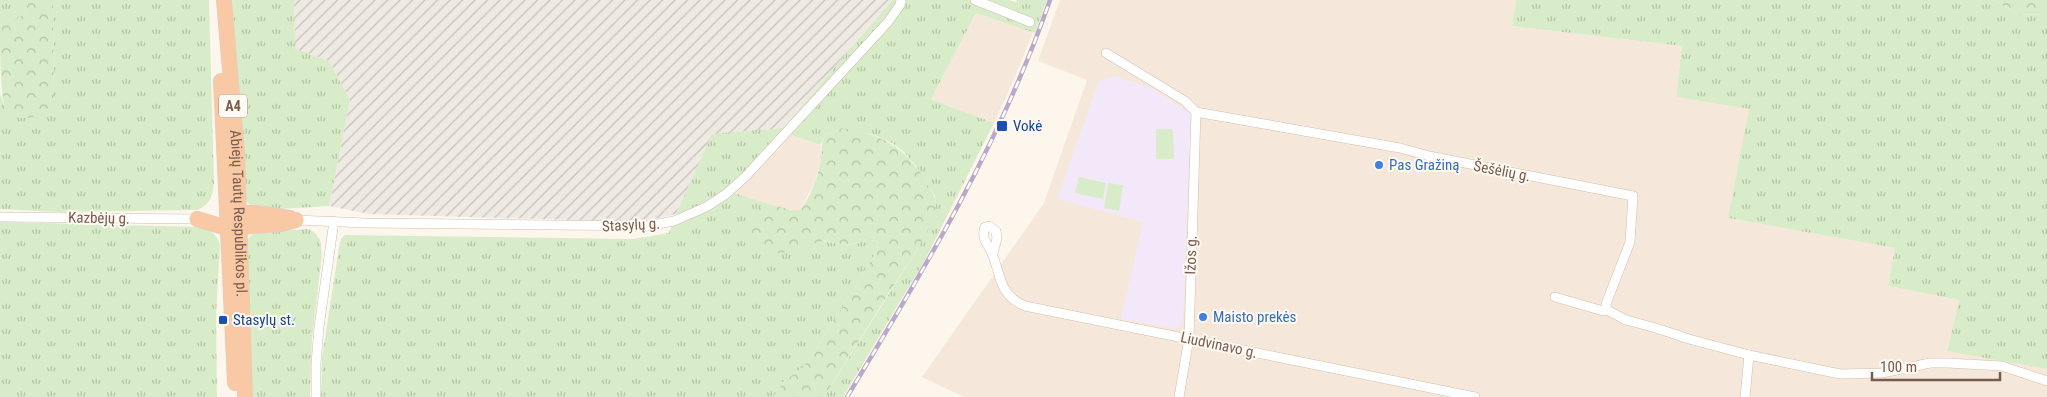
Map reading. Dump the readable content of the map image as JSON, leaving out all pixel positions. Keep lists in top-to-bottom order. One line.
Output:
{"streets":{"highway":["A4","Abiejų Tautų Respublikos pl."],"street":["Šešėlių g.","Kazbėjų g.","Stasylų g.","Ižos g.","Liudvinavo g."]},"crossings":[["Šešėlių g.","Ižos g."],["Ižos g.","Liudvinavo g."]],"places":{"transit":["Vokė","Stasylų st."],"other":["Pas Gražiną","Maisto prekės"]},"scale_bar":"100 m"}
